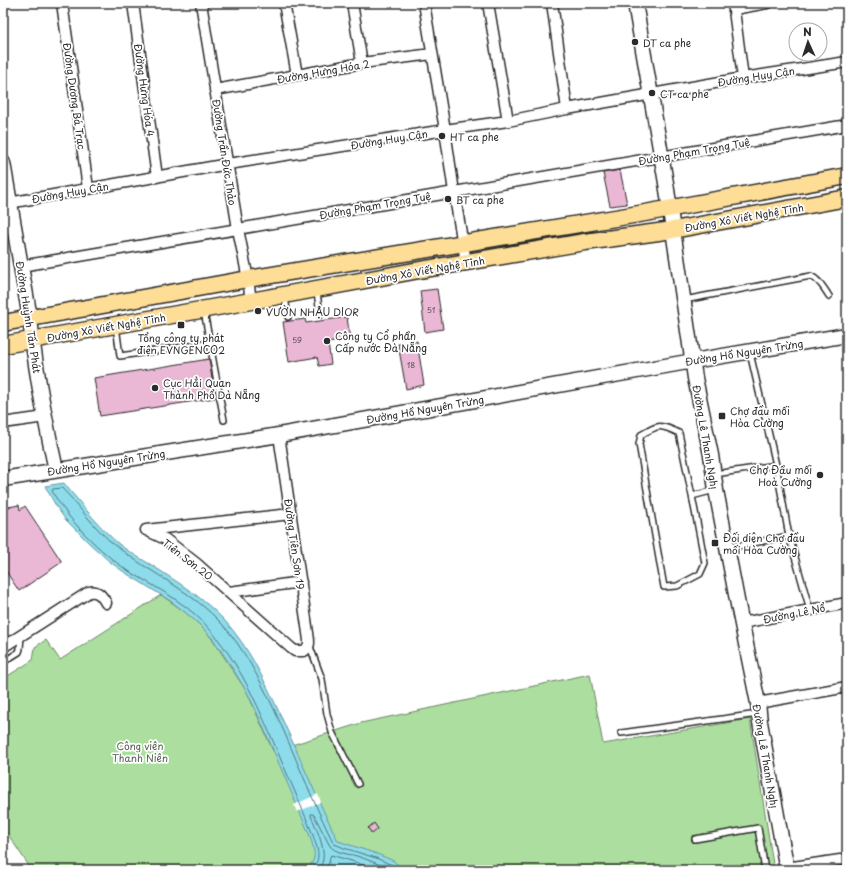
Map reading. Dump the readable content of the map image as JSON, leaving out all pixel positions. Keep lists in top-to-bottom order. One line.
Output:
{"streets":{"main road":["Đường Xô Viết Nghệ Tĩnh"],"street":["Đường Hưng Hóa 2","Đường Huy Cận","Đường Hưng Hóa 4","Đường Dương Bá Trạc","Đường Phạm Trọng Tuệ","Đường Trần Đức Thảo","Đường Huỳnh Tấn Phát","Đường Hồ Nguyên Trừng","Đường Lê Thanh Nghị","Đường Tiên Sơn 19","Tiên Sơn 20","Đường Lê Nổ"]},"crossings":[["Đường Hưng Hóa 2","Đường Trần Đức Thảo"],["Đường Huy Cận","Đường Hưng Hóa 4"],["Đường Huy Cận","Đường Dương Bá Trạc"],["Đường Huy Cận","Đường Trần Đức Thảo"],["Đường Huy Cận","Đường Huỳnh Tấn Phát"],["Đường Huy Cận","Đường Lê Thanh Nghị"],["Đường Phạm Trọng Tuệ","Đường Trần Đức Thảo"],["Đường Phạm Trọng Tuệ","Đường Huỳnh Tấn Phát"],["Đường Phạm Trọng Tuệ","Đường Lê Thanh Nghị"],["Đường Trần Đức Thảo","Đường Xô Viết Nghệ Tĩnh"],["Đường Xô Viết Nghệ Tĩnh","Đường Huỳnh Tấn Phát"],["Đường Xô Viết Nghệ Tĩnh","Đường Lê Thanh Nghị"],["Đường Huỳnh Tấn Phát","Đường Hồ Nguyên Trừng"],["Đường Hồ Nguyên Trừng","Đường Lê Thanh Nghị"],["Đường Hồ Nguyên Trừng","Đường Tiên Sơn 19"],["Đường Lê Thanh Nghị","Đường Lê Nổ"],["Đường Tiên Sơn 19","Tiên Sơn 20"]],"parks":["Công viên Thanh Niên"],"places":{"other":["DT ca phe","CT ca phe","HT ca phe","BT ca phe","VƯỜN NHẬU DIOR","Công ty Cổ phần Cấp nước Đà Nẵng","Cục Hẳi Quan Thành Phổ Dà Nẵng","Chợ Đầu mối Hoà Cường"],"transit":["Tổng công ty phát điện EVNGENCO2","Chợ đầu mối Hòa Cường","Đối diện Chợ đầu mối Hòa Cường"]},"house_numbers":["51","59","18"],"north":"top"}
